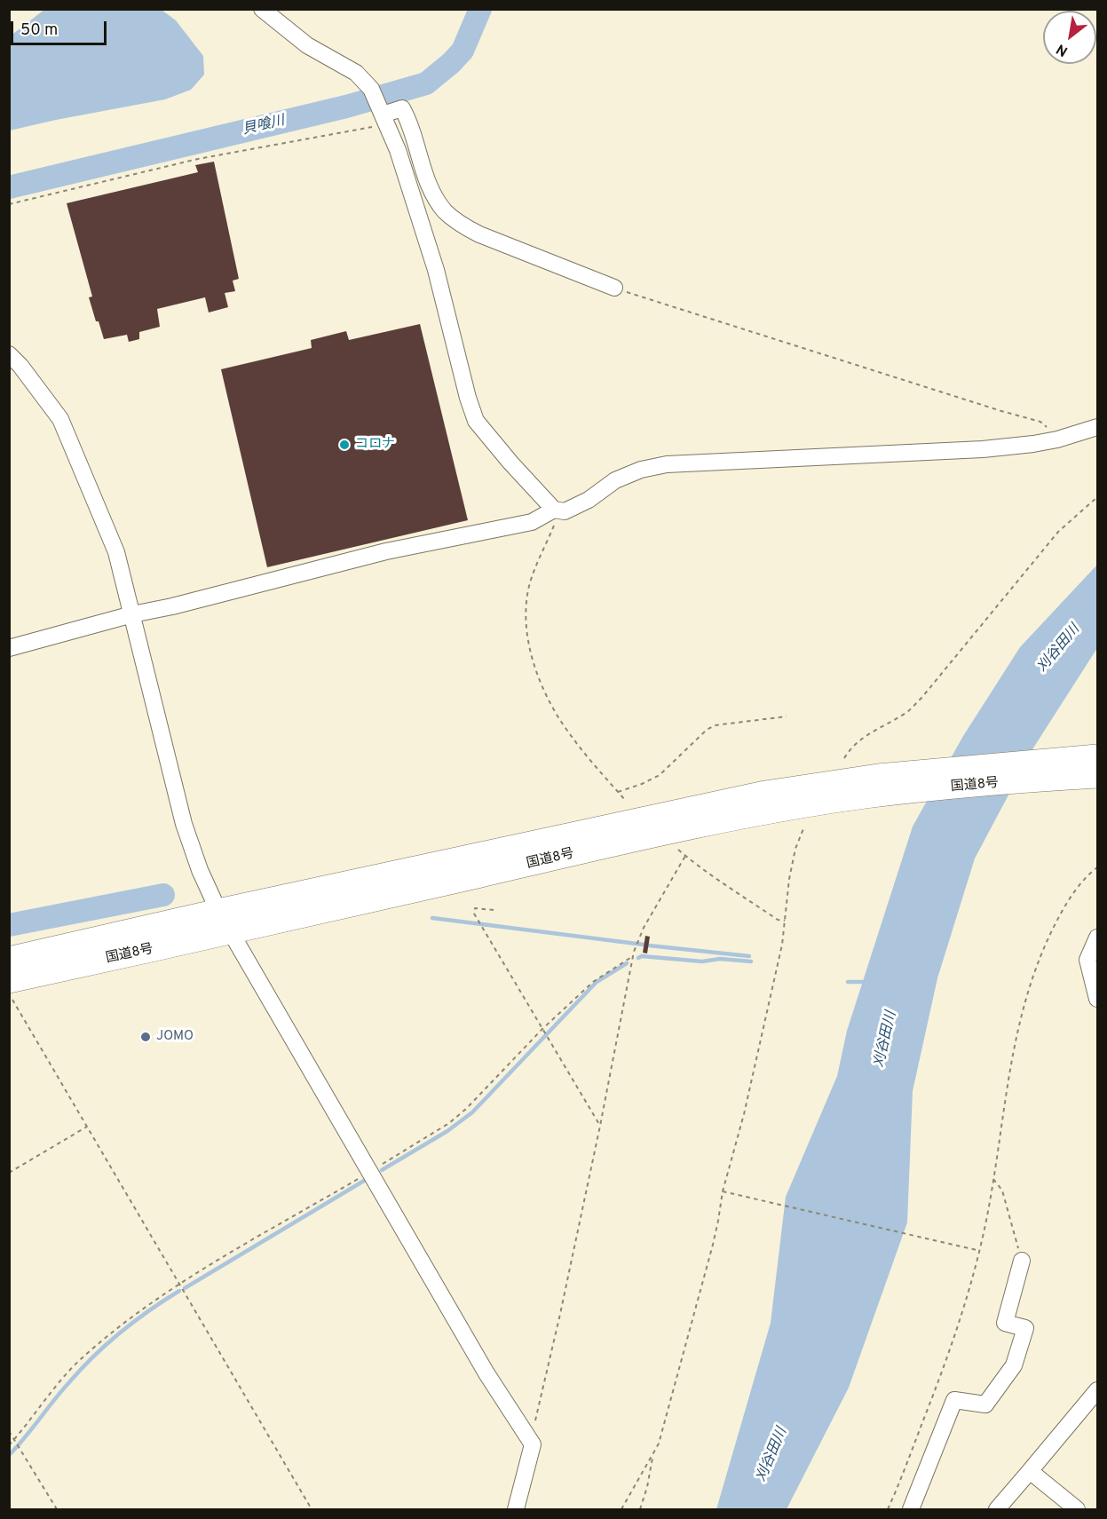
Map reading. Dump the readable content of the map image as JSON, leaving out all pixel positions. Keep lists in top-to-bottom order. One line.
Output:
{"streets":{"highway":["国道8号"]},"water":["貝喰川","刈谷田川"],"places":["コロナ","JOMO"],"scale_bar":"50 m","north":"bottom left"}
